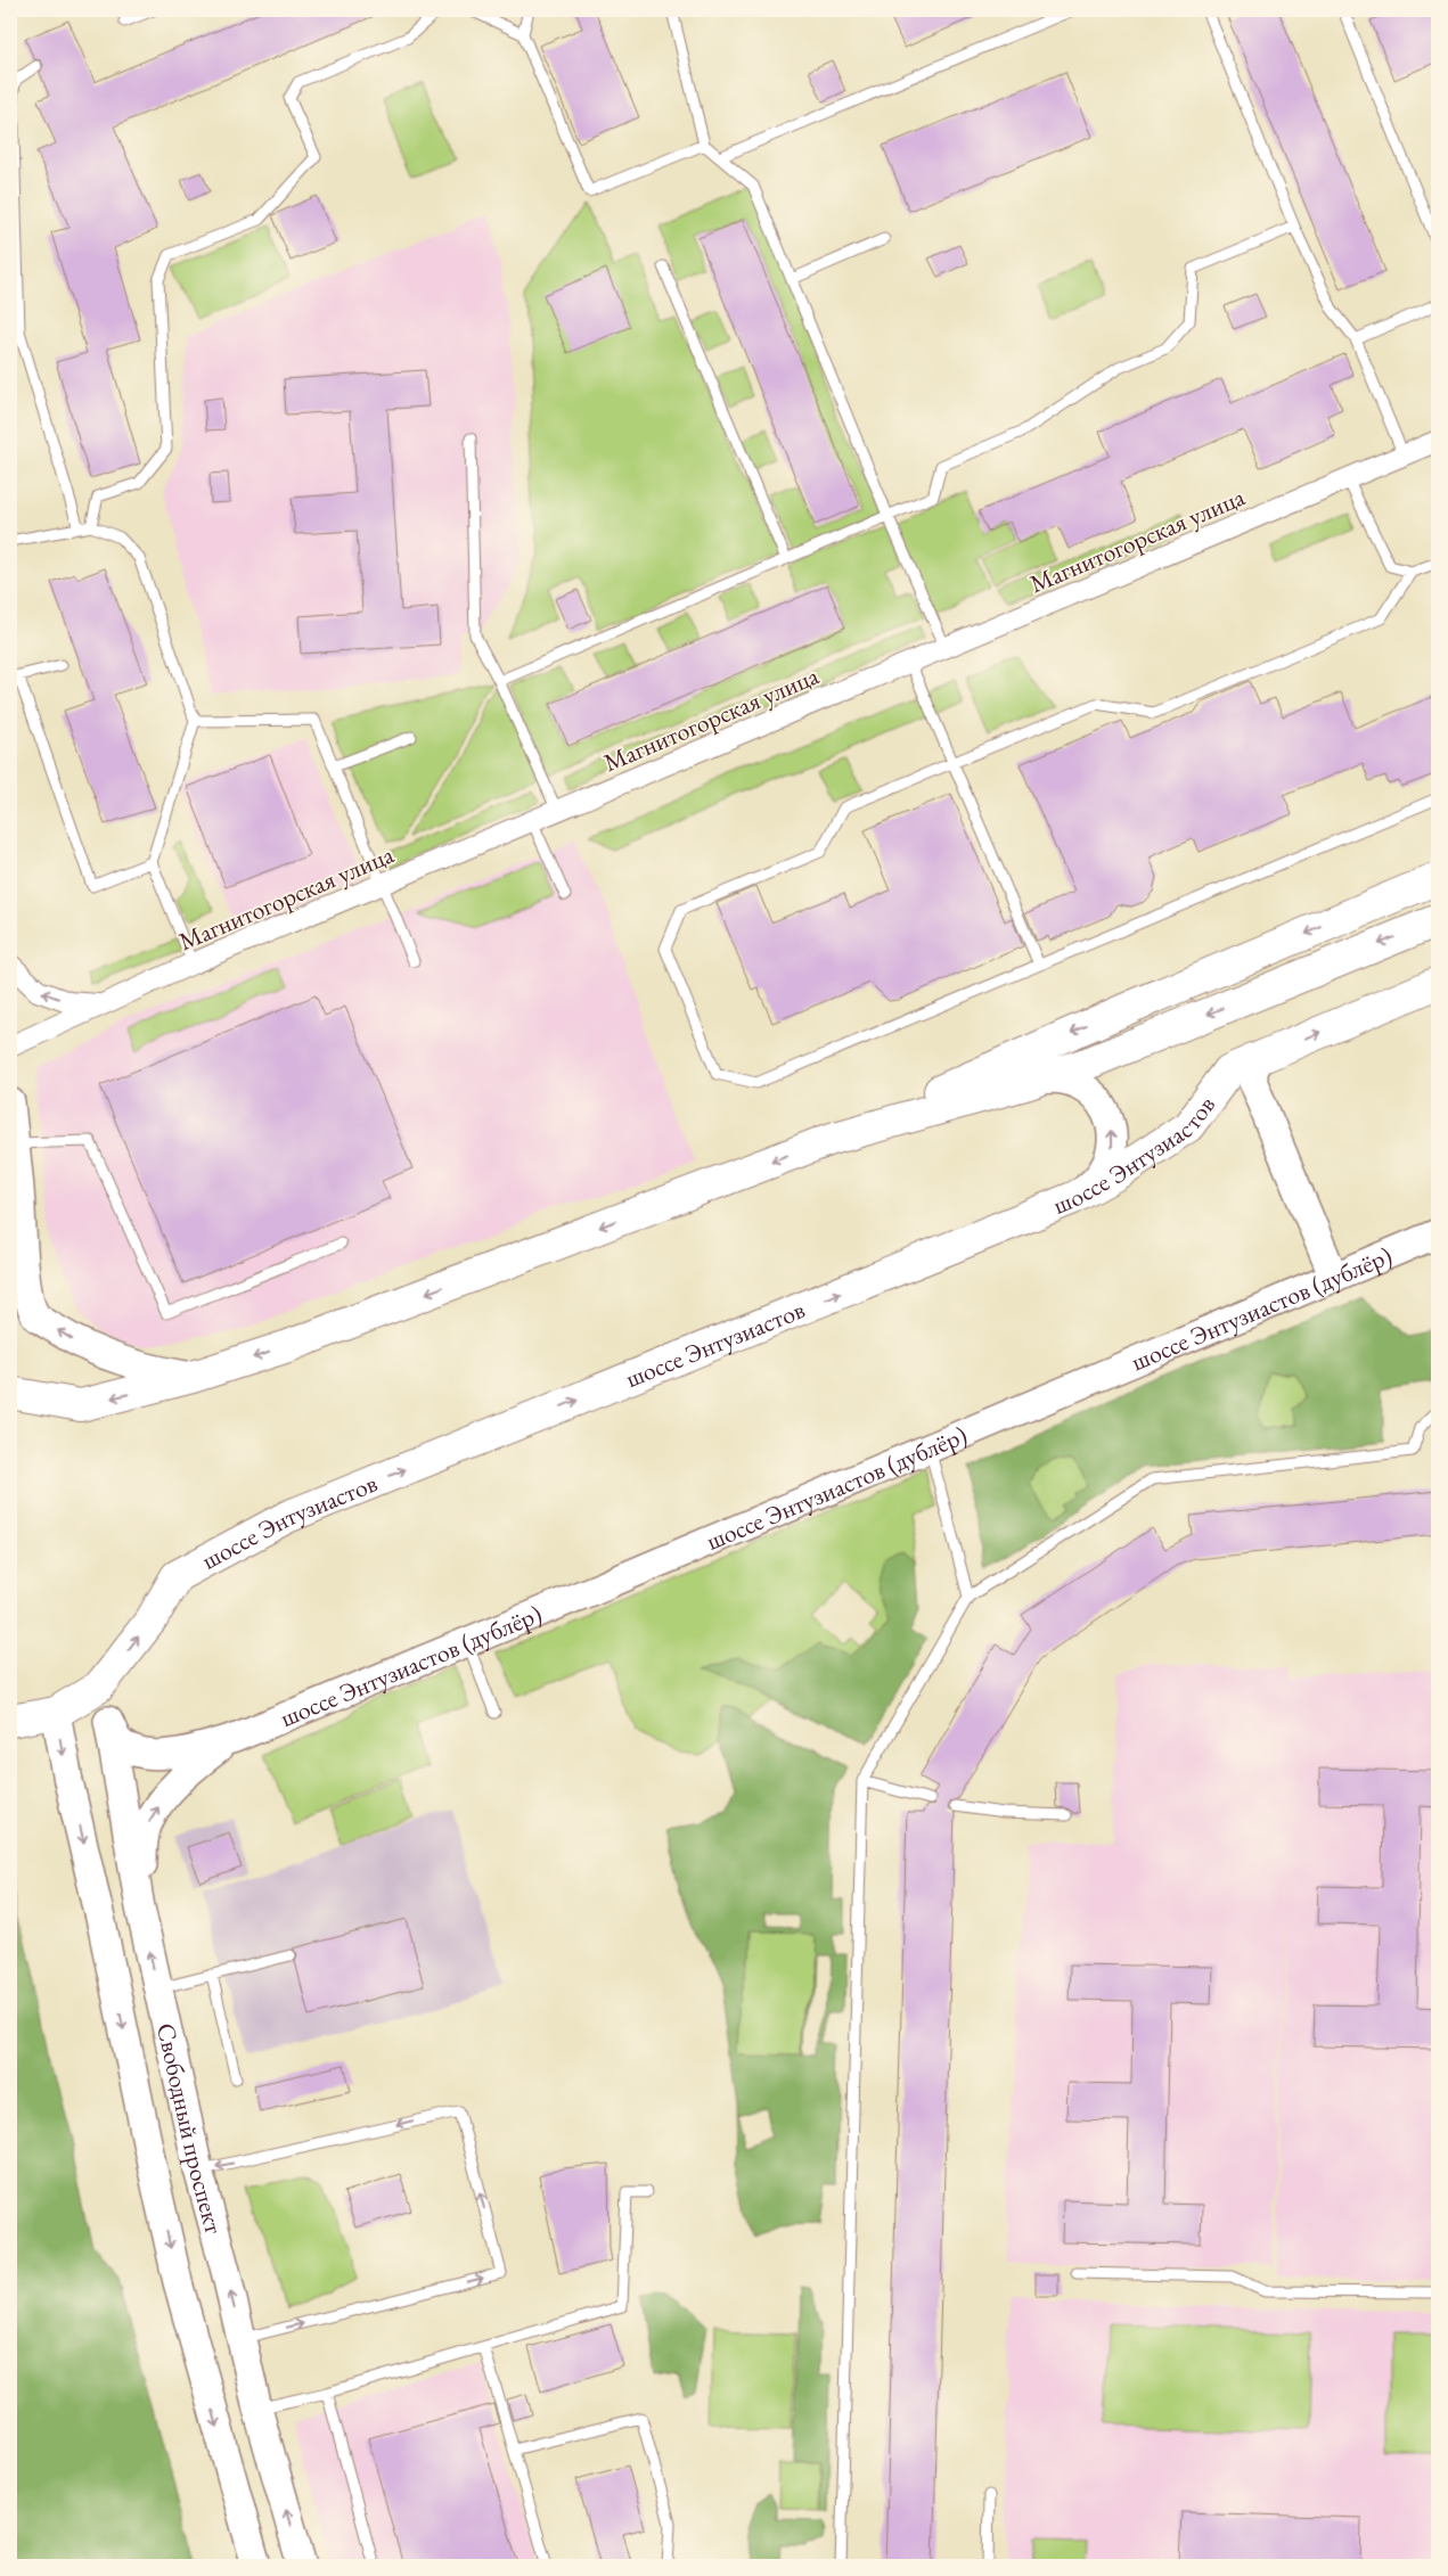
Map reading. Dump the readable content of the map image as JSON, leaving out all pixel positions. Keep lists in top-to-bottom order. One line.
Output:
{"streets":{"main road":["шоссе Энтузиастов","шоссе Энтузиастов (дублёр)","Свободный проспект"],"street":["Магнитогорская улица"]},"crossings":[["шоссе Энтузиастов","Свободный проспект"],["шоссе Энтузиастов (дублёр)","Свободный проспект"]]}
